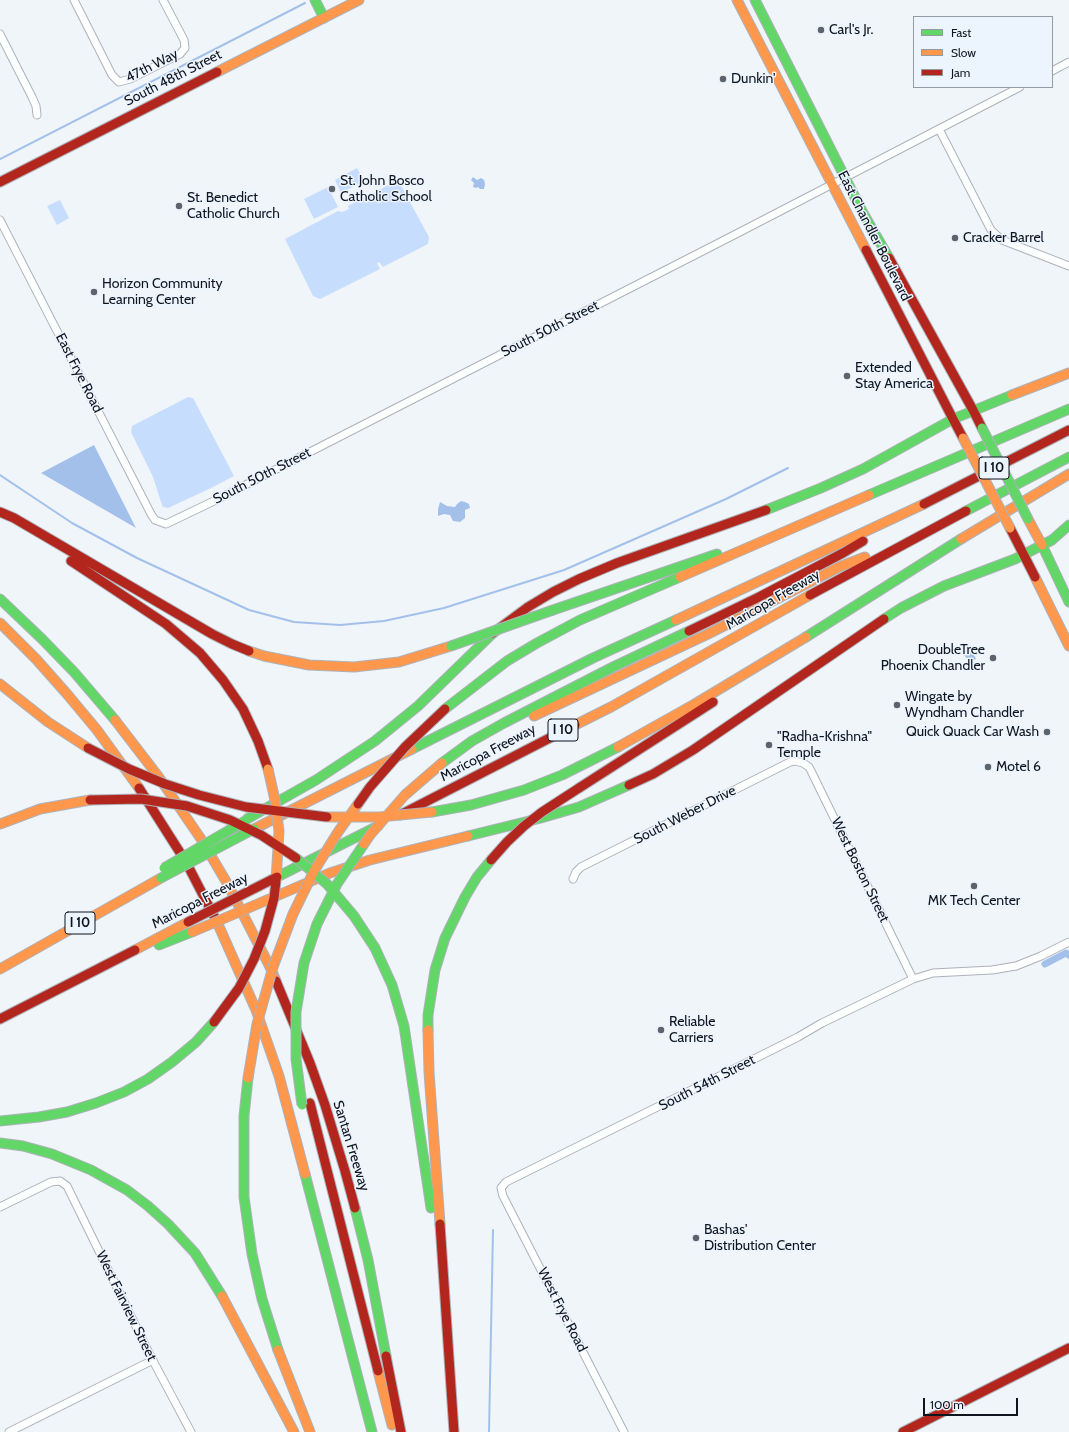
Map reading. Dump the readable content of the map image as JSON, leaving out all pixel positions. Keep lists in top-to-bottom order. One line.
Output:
{"streets":{"main road":["South 48th Street","East Chandler Boulevard","I 10","Maricopa Freeway","Santan Freeway"],"street":["47th Way","South 50th Street","East Frye Road","South Weber Drive","West Boston Street","South 54th Street","West Fairview Street","West Frye Road"]},"crossings":[["East Chandler Boulevard","South 50th Street"],["South 50th Street","East Frye Road"],["South Weber Drive","West Boston Street"],["West Boston Street","South 54th Street"],["South 54th Street","West Frye Road"]],"places":["Carl's Jr.","Dunkin'","St. John Bosco Catholic School","St. Benedict Catholic Church","Cracker Barrel","Horizon Community Learning Center","Extended Stay America","DoubleTree Phoenix Chandler","Wingate by Wyndham Chandler","Quick Quack Car Wash","\"Radha-Krishna\" Temple","Motel 6","MK Tech Center","Reliable Carriers","Bashas' Distribution Center"],"legend":["Fast","Slow","Jam"],"scale_bar":"100 m"}
